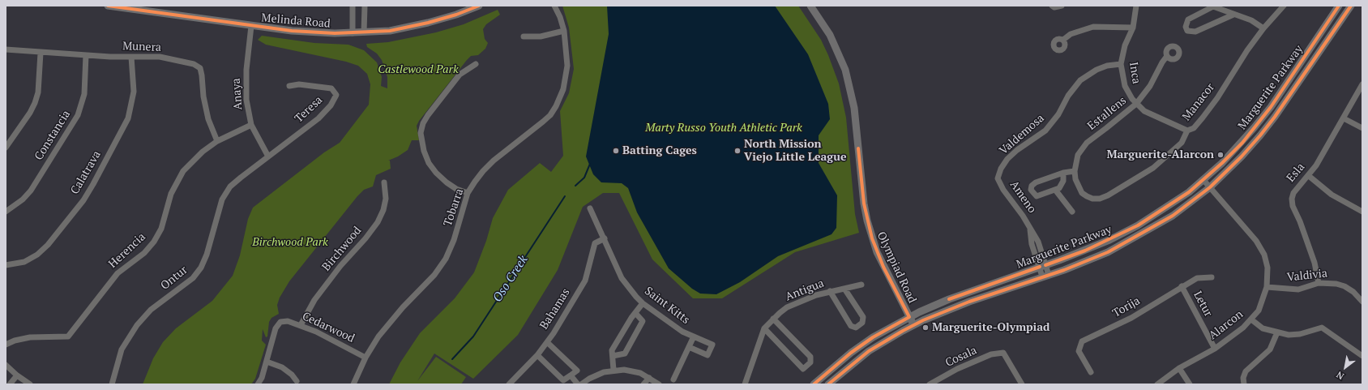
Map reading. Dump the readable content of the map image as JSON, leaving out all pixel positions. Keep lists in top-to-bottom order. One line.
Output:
{"streets":{"main road":["Melinda Road","Marguerite Parkway","Olympiad Road"],"street":["Munera","Inca","Anaya","Manacor","Teresa","Estallens","Valdemosa","Constancia","Calatrava","Esla","Ameno","Tobarra","Birchwood","Herencia","Valdivia","Ontur","Antigua","Letur","Saint Kitts","Torija","Bahamas","Alarcon","Cedarwood","Cosala"]},"crossings":[["Melinda Road","Anaya"],["Munera","Constancia"],["Munera","Calatrava"],["Munera","Herencia"],["Inca","Manacor"],["Inca","Estallens"],["Inca","Valdemosa"],["Marguerite Parkway","Ameno"],["Marguerite Parkway","Olympiad Road"],["Marguerite Parkway","Alarcon"],["Anaya","Teresa"],["Anaya","Herencia"],["Anaya","Ontur"],["Manacor","Estallens"],["Teresa","Ontur"],["Valdemosa","Ameno"],["Esla","Valdivia"],["Tobarra","Cedarwood"],["Birchwood","Cedarwood"],["Valdivia","Alarcon"],["Letur","Torija"],["Letur","Alarcon"],["Saint Kitts","Bahamas"]],"water":["Oso Creek"],"parks":["Castlewood Park","Marty Russo Youth Athletic Park","Birchwood Park"],"places":["Batting Cages","North Mission Viejo Little League","Marguerite-Alarcon","Marguerite-Olympiad"],"north":"bottom left"}
